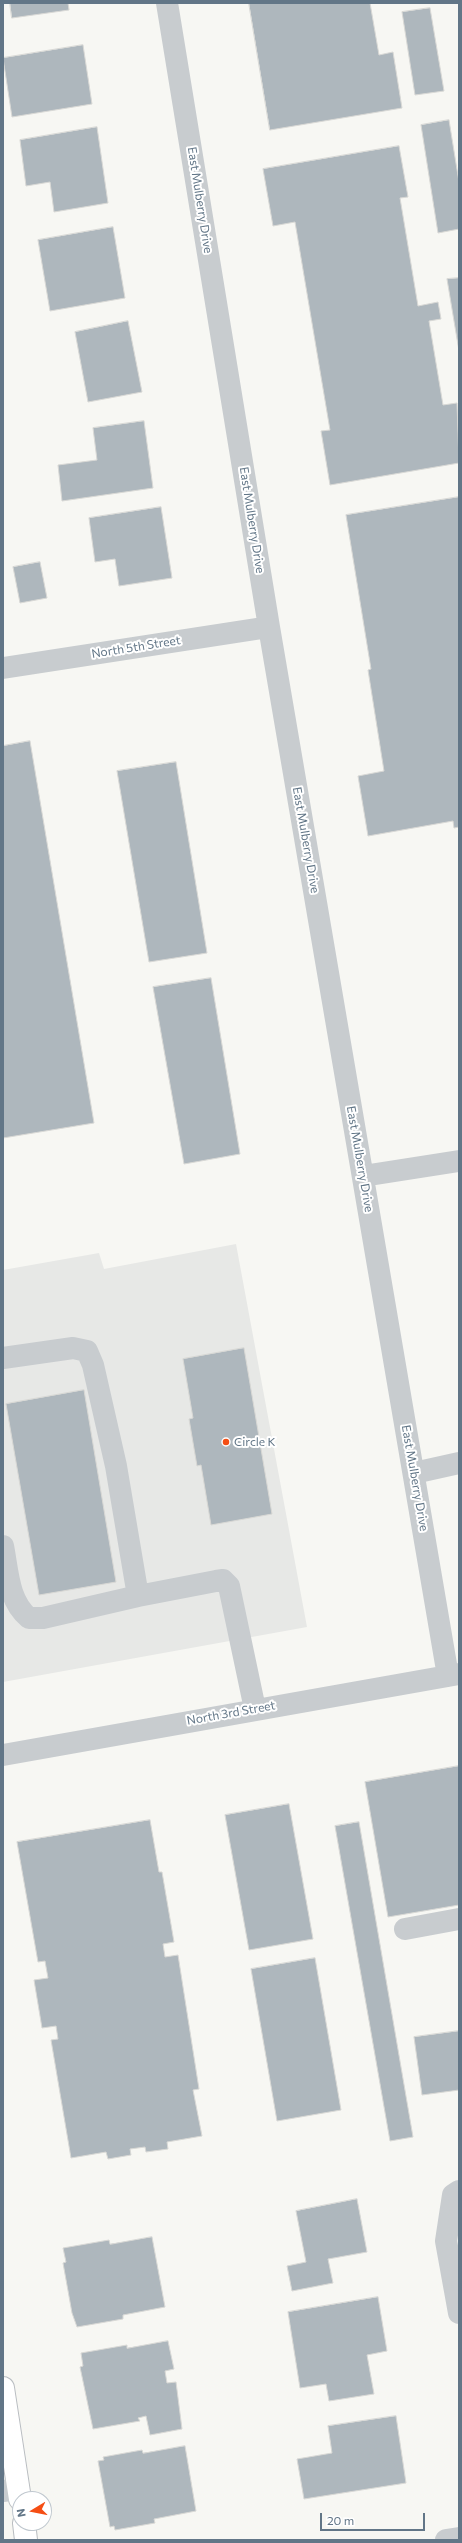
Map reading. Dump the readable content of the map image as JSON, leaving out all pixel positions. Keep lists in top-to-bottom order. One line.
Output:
{"streets":{"street":["East Mulberry Drive","North 5th Street","North 3rd Street"]},"crossings":[["East Mulberry Drive","North 5th Street"],["East Mulberry Drive","North 3rd Street"]],"places":["Circle K"],"scale_bar":"20 m","north":"left"}
